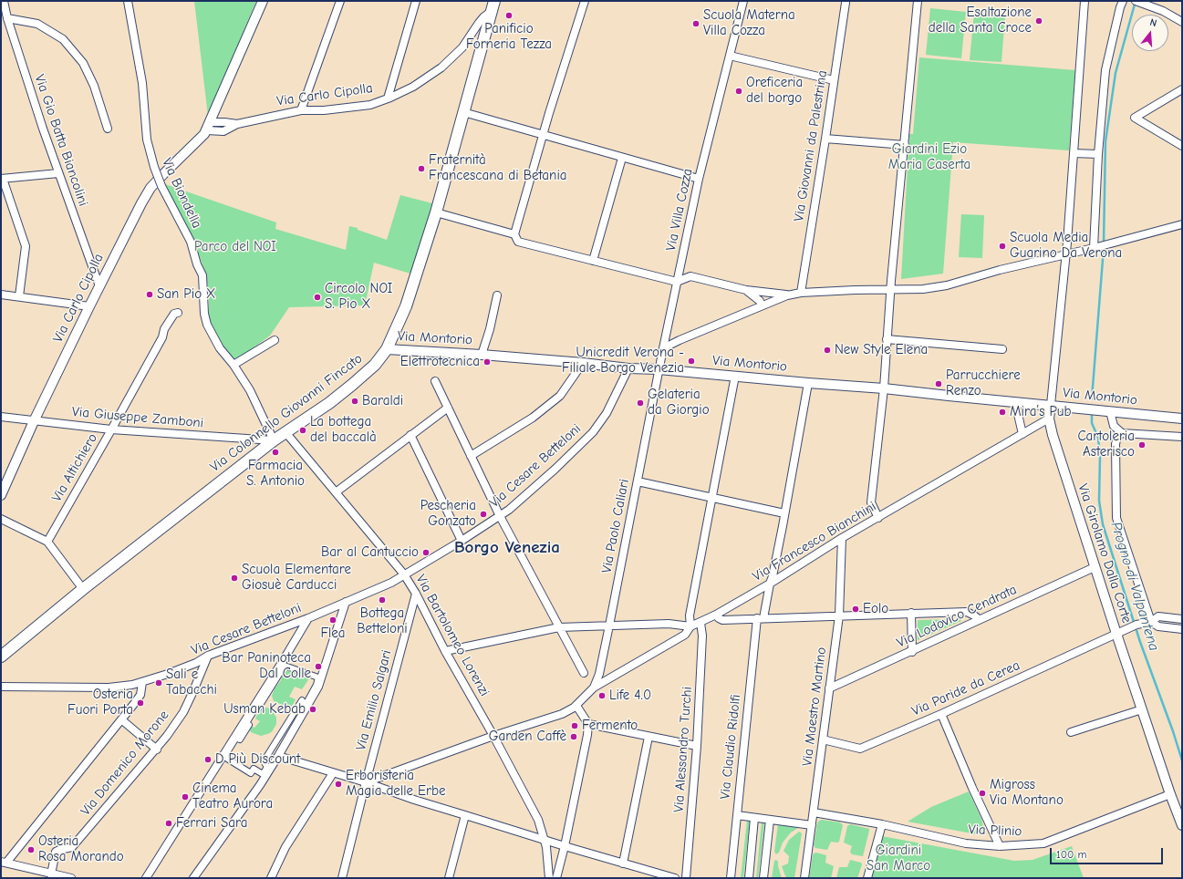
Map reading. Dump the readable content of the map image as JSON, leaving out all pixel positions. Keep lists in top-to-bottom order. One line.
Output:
{"streets":{"main road":["Via Colonnello Giovanni Fincato"],"street":["Via Carlo Cipolla","Via Gio Batta Biancolini","Via Giovanni da Palestrina","Via Biondella","Via Villa Cozza","Via Montorio","Via Giuseppe Zamboni","Via Cesare Betteloni","Via Altichiero","Via Paolo Caliari","Via Francesco Bianchini","Via Girolamo Dalla Corte","Via Lodovico Cendrata","Via Bartolomeo Lorenzi","Via Paride da Cerea","Via Emilio Salgari","Via Maestro Martino","Via Claudio Ridolfi","Via Alessandro Turchi","Via Domenico Morone","Via Plinio"]},"crossings":[["Via Carlo Cipolla","Via Gio Batta Biancolini"],["Via Carlo Cipolla","Via Colonnello Giovanni Fincato"],["Via Carlo Cipolla","Via Giuseppe Zamboni"],["Via Biondella","Via Colonnello Giovanni Fincato"],["Via Biondella","Via Giuseppe Zamboni"],["Via Villa Cozza","Via Montorio"],["Via Villa Cozza","Via Paolo Caliari"],["Via Montorio","Via Colonnello Giovanni Fincato"],["Via Montorio","Via Cesare Betteloni"],["Via Montorio","Via Paolo Caliari"],["Via Montorio","Via Girolamo Dalla Corte"],["Via Montorio","Via Claudio Ridolfi"],["Via Colonnello Giovanni Fincato","Via Giuseppe Zamboni"],["Via Colonnello Giovanni Fincato","Via Bartolomeo Lorenzi"],["Via Giuseppe Zamboni","Via Altichiero"],["Via Cesare Betteloni","Via Bartolomeo Lorenzi"],["Via Cesare Betteloni","Via Domenico Morone"],["Via Paolo Caliari","Via Francesco Bianchini"],["Via Francesco Bianchini","Via Girolamo Dalla Corte"],["Via Francesco Bianchini","Via Maestro Martino"],["Via Francesco Bianchini","Via Claudio Ridolfi"],["Via Francesco Bianchini","Via Alessandro Turchi"],["Via Girolamo Dalla Corte","Via Lodovico Cendrata"],["Via Girolamo Dalla Corte","Via Paride da Cerea"],["Via Girolamo Dalla Corte","Via Plinio"],["Via Lodovico Cendrata","Via Maestro Martino"],["Via Bartolomeo Lorenzi","Via Emilio Salgari"],["Via Paride da Cerea","Via Maestro Martino"],["Via Maestro Martino","Via Plinio"]],"districts":["Borgo Venezia"],"water":["Progno di Valpantena"],"parks":["Giardini Ezio Maria Caserta","Parco del NOI","Giardini San Marco"],"places":["Panificio Forneria Tezza","Esaltazione della Santa Croce","Scuola Materna Villa Cozza","Oreficeria del borgo","Fraternità Francescana di Betania","Scuola Media Guarino Da Verona","San Pio X","Circolo NOI S. Pio X","New Style Elena","Unicredit Verona - Filiale Borgo Venezia","Elettrotecnica","Parrucchiere Renzo","Baraldi","Gelateria da Giorgio","Mira’s Pub","La bottega del baccalà","Cartoleria Asterisco","Farmacia S. Antonio","Pescheria Gonzato","Bar al Cantuccio","Scuola Elementare Giosuè Carducci","Bottega Betteloni","Eolo","Flea","Bar Paninoteca Dal Colle","Sali e Tabacchi","Life 4.0","Osteria Fuori Porta","Usman Kebab","Fermento","Garden Caffè","D Più Discount","Erboristeria Magia delle Erbe","Migross Via Montano","Cinema Teatro Aurora","Ferrari Sara","Osteria Rosa Morando"],"scale_bar":"100 m","north":"top"}
